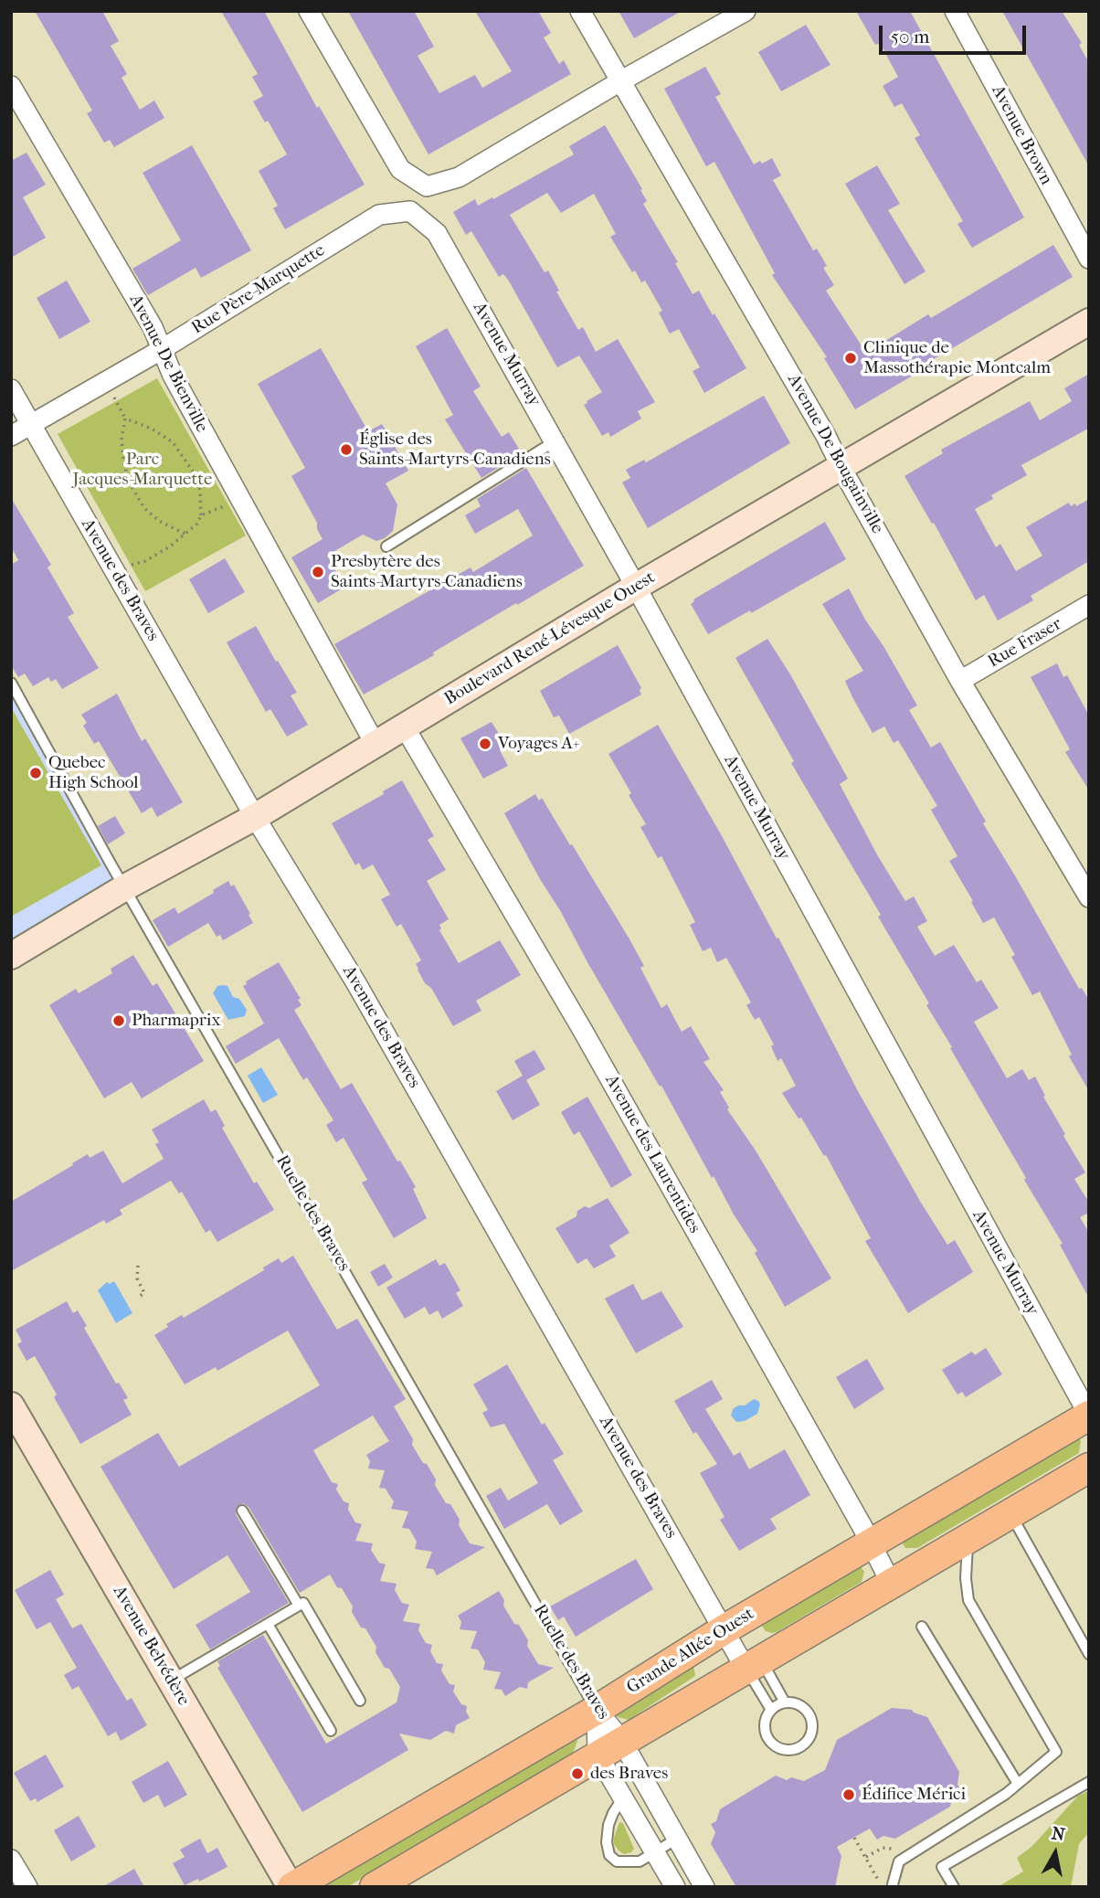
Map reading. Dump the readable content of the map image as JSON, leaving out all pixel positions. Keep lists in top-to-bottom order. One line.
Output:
{"streets":{"main road":["Boulevard René-Lévesque Ouest","Avenue Belvédère","Grande Allée Ouest"],"street":["Avenue Brown","Rue Père-Marquette","Avenue Murray","Avenue De Bienville","Avenue De Bougainville","Avenue des Braves","Rue Fraser","Avenue des Laurentides","Ruelle des Braves"]},"crossings":[["Rue Père-Marquette","Avenue Murray"],["Rue Père-Marquette","Avenue De Bienville"],["Rue Père-Marquette","Avenue des Braves"],["Avenue Murray","Boulevard René-Lévesque Ouest"],["Avenue Murray","Grande Allée Ouest"],["Avenue De Bienville","Boulevard René-Lévesque Ouest"],["Avenue De Bougainville","Boulevard René-Lévesque Ouest"],["Avenue De Bougainville","Rue Fraser"],["Avenue des Braves","Boulevard René-Lévesque Ouest"],["Avenue des Braves","Grande Allée Ouest"],["Boulevard René-Lévesque Ouest","Avenue des Laurentides"],["Boulevard René-Lévesque Ouest","Ruelle des Braves"],["Avenue des Laurentides","Grande Allée Ouest"],["Ruelle des Braves","Grande Allée Ouest"],["Avenue Belvédère","Grande Allée Ouest"]],"parks":["Parc Jacques-Marquette"],"places":["Clinique de Massothérapie Montcalm","Église des Saints-Martyrs-Canadiens","Presbytère des Saints-Martyrs-Canadiens","Voyages A+","Quebec High School","Pharmaprix","des Braves","Édifice Mérici"],"scale_bar":"50 m","north":"top"}
